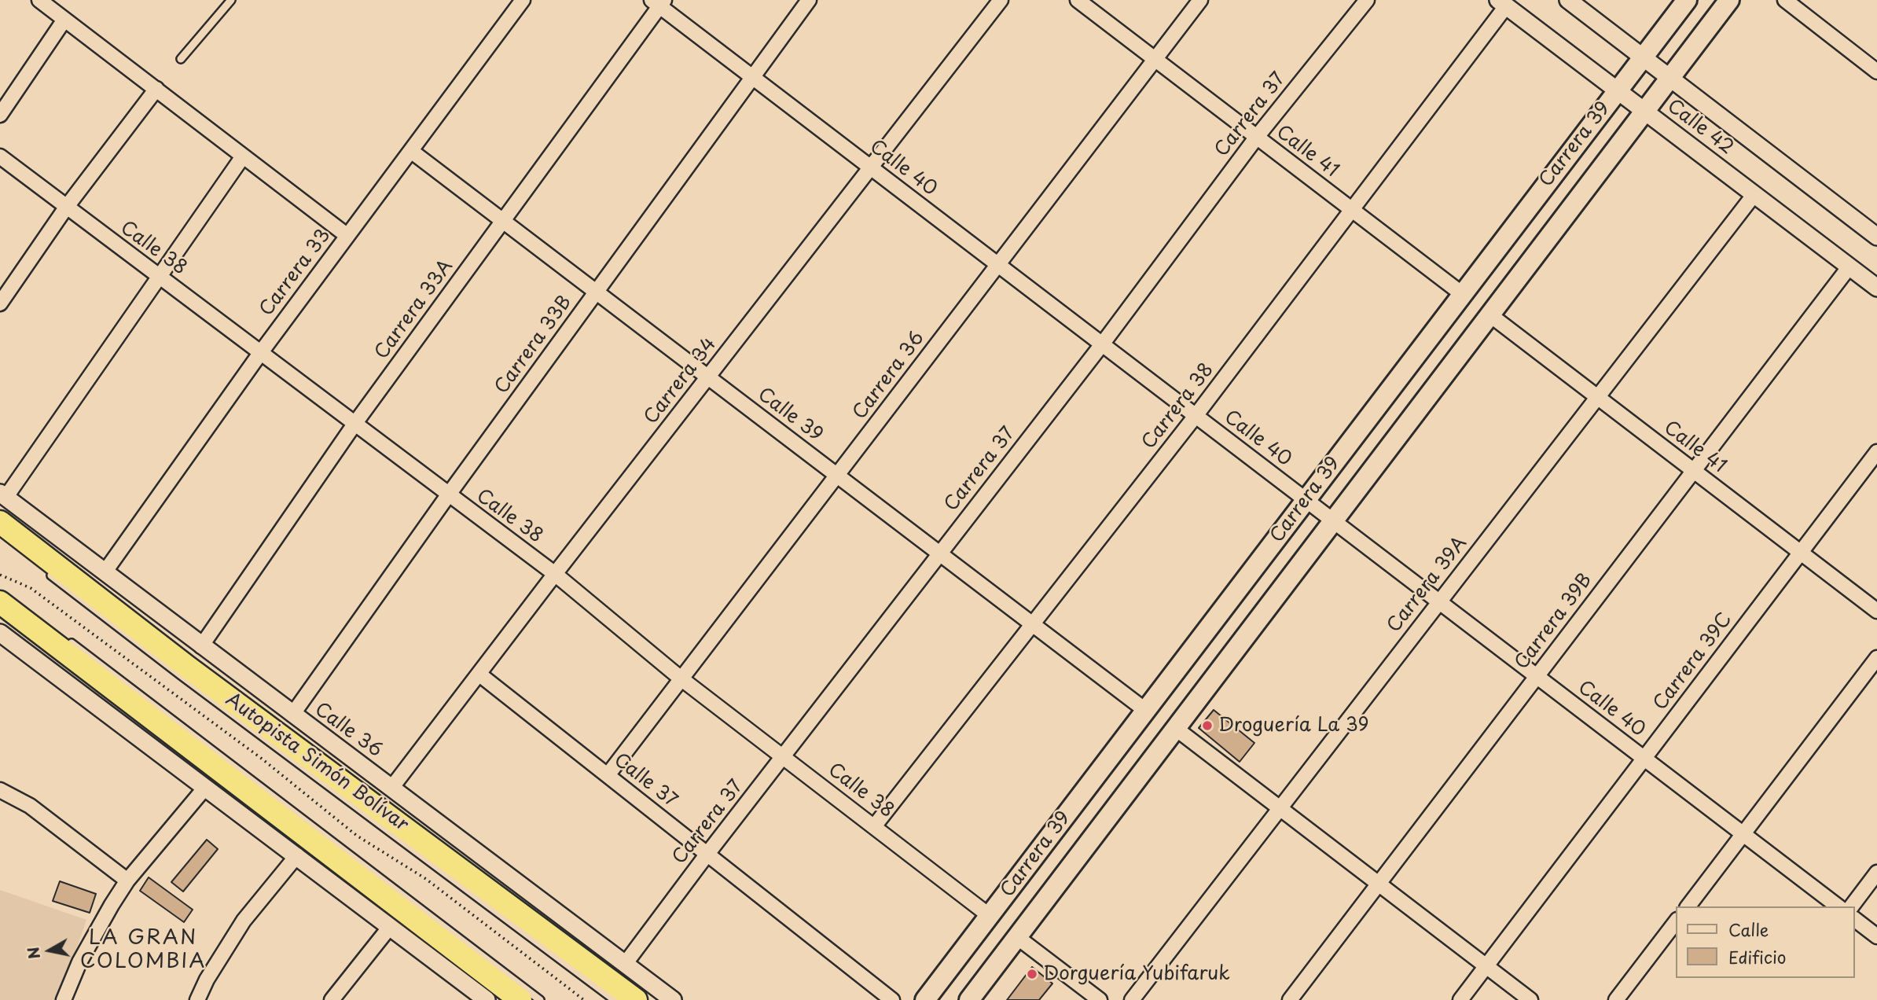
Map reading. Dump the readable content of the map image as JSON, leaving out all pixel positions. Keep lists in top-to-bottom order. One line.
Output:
{"streets":{"highway":["Autopista Simón Bolívar"],"main road":["Carrera 39"],"street":["Carrera 37","Calle 42","Calle 41","Calle 40","Calle 38","Carrera 33","Carrera 33A","Carrera 33B","Carrera 36","Carrera 34","Carrera 38","Calle 39","Carrera 39A","Carrera 39B","Carrera 39C","Calle 36","Calle 37"]},"crossings":[["Carrera 37","Calle 41"],["Carrera 37","Calle 40"],["Carrera 37","Calle 38"],["Carrera 37","Calle 39"],["Carrera 37","Calle 36"],["Carrera 37","Calle 37"],["Calle 42","Carrera 39"],["Calle 42","Carrera 38"],["Calle 42","Carrera 39A"],["Calle 42","Carrera 39B"],["Carrera 39","Calle 41"],["Carrera 39","Calle 40"],["Carrera 39","Calle 38"],["Carrera 39","Calle 39"],["Calle 41","Carrera 36"],["Calle 41","Carrera 38"],["Calle 41","Carrera 39A"],["Calle 41","Carrera 39B"],["Calle 41","Carrera 39C"],["Calle 40","Carrera 33A"],["Calle 40","Carrera 33B"],["Calle 40","Carrera 36"],["Calle 40","Carrera 34"],["Calle 40","Carrera 38"],["Calle 40","Carrera 39A"],["Calle 40","Carrera 39B"],["Calle 40","Carrera 39C"],["Calle 38","Carrera 33"],["Calle 38","Carrera 33A"],["Calle 38","Carrera 33B"],["Calle 38","Carrera 36"],["Calle 38","Carrera 34"],["Calle 38","Carrera 38"],["Carrera 33","Calle 39"],["Carrera 33","Calle 36"],["Carrera 33A","Calle 39"],["Carrera 33A","Calle 36"],["Carrera 33B","Calle 39"],["Carrera 33B","Calle 36"],["Carrera 36","Calle 39"],["Carrera 36","Calle 37"],["Carrera 34","Calle 39"],["Carrera 34","Calle 36"],["Carrera 34","Calle 37"],["Carrera 38","Calle 39"]],"districts":["LA GRAN COLOMBIA"],"places":["Droguería La 39","Dorguería Yubifaruk"],"legend":["Calle","Edificio"],"north":"left"}
